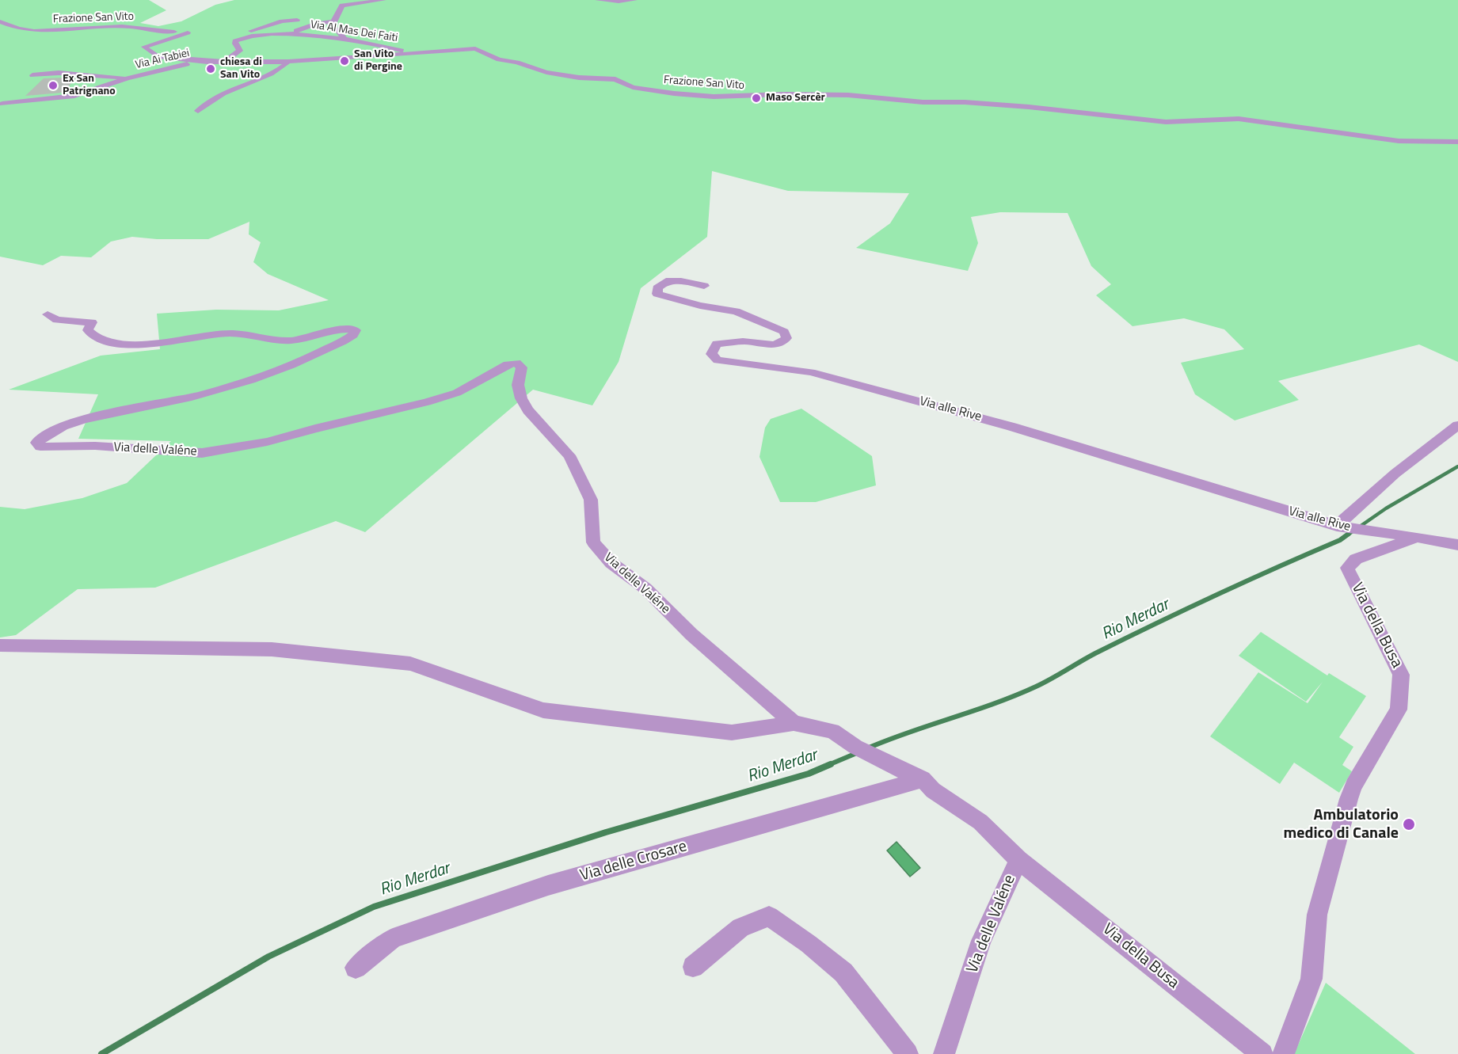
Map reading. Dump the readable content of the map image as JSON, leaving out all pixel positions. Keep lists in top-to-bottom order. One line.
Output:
{"streets":{"street":["Frazione San Vito","Via Al Mas Dei Faiti","Via Ai Tabiei","Via alle Rive","Via delle Valéne","Via della Busa","Via delle Crosare"]},"crossings":[["Frazione San Vito","Via Al Mas Dei Faiti"],["Frazione San Vito","Via Ai Tabiei"],["Via alle Rive","Via della Busa"],["Via delle Valéne","Via della Busa"],["Via delle Valéne","Via delle Crosare"]],"water":["Rio Merdar"],"places":["San Vito di Pergine","chiesa di San Vito","Ex San Patrignano","Maso Sercèr","Ambulatorio medico di Canale"]}
